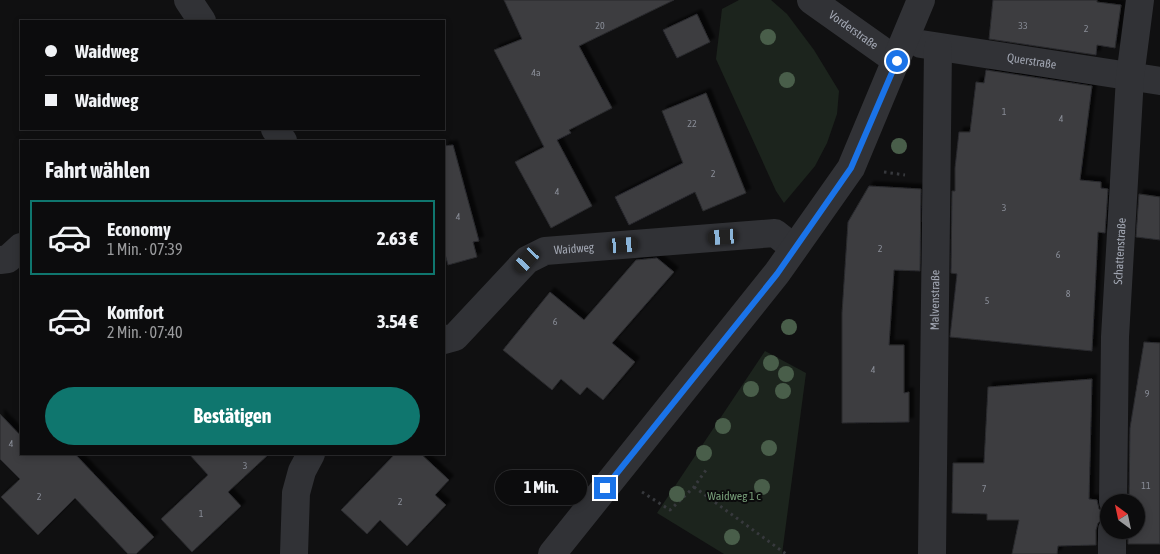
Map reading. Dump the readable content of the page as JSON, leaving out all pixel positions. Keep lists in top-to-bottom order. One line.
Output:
{"streets":{"street":["Vorderstraße","Querstraße","Waidweg","Schattenstraße","Malvenstraße"]},"crossings":[["Vorderstraße","Querstraße"],["Querstraße","Schattenstraße"],["Querstraße","Malvenstraße"]],"parks":["Waidweg 1 c"],"house_numbers":["20","33","2","4a","1","4","22","2","4","3","4","2","6","8","5","6","4","9","4","3","11","7","2","2","1"],"north":"top left","page":{"banner":["Waidweg","Waidweg"],"heading":"Fahrt wählen","list":[{"name":"Economy","note":"1 Min. · 07:39","value":"2.63 €"},{"name":"Komfort","note":"2 Min. · 07:40","value":"3.54 €"}],"buttons":"Bestätigen","bubble":"1 Min."}}
